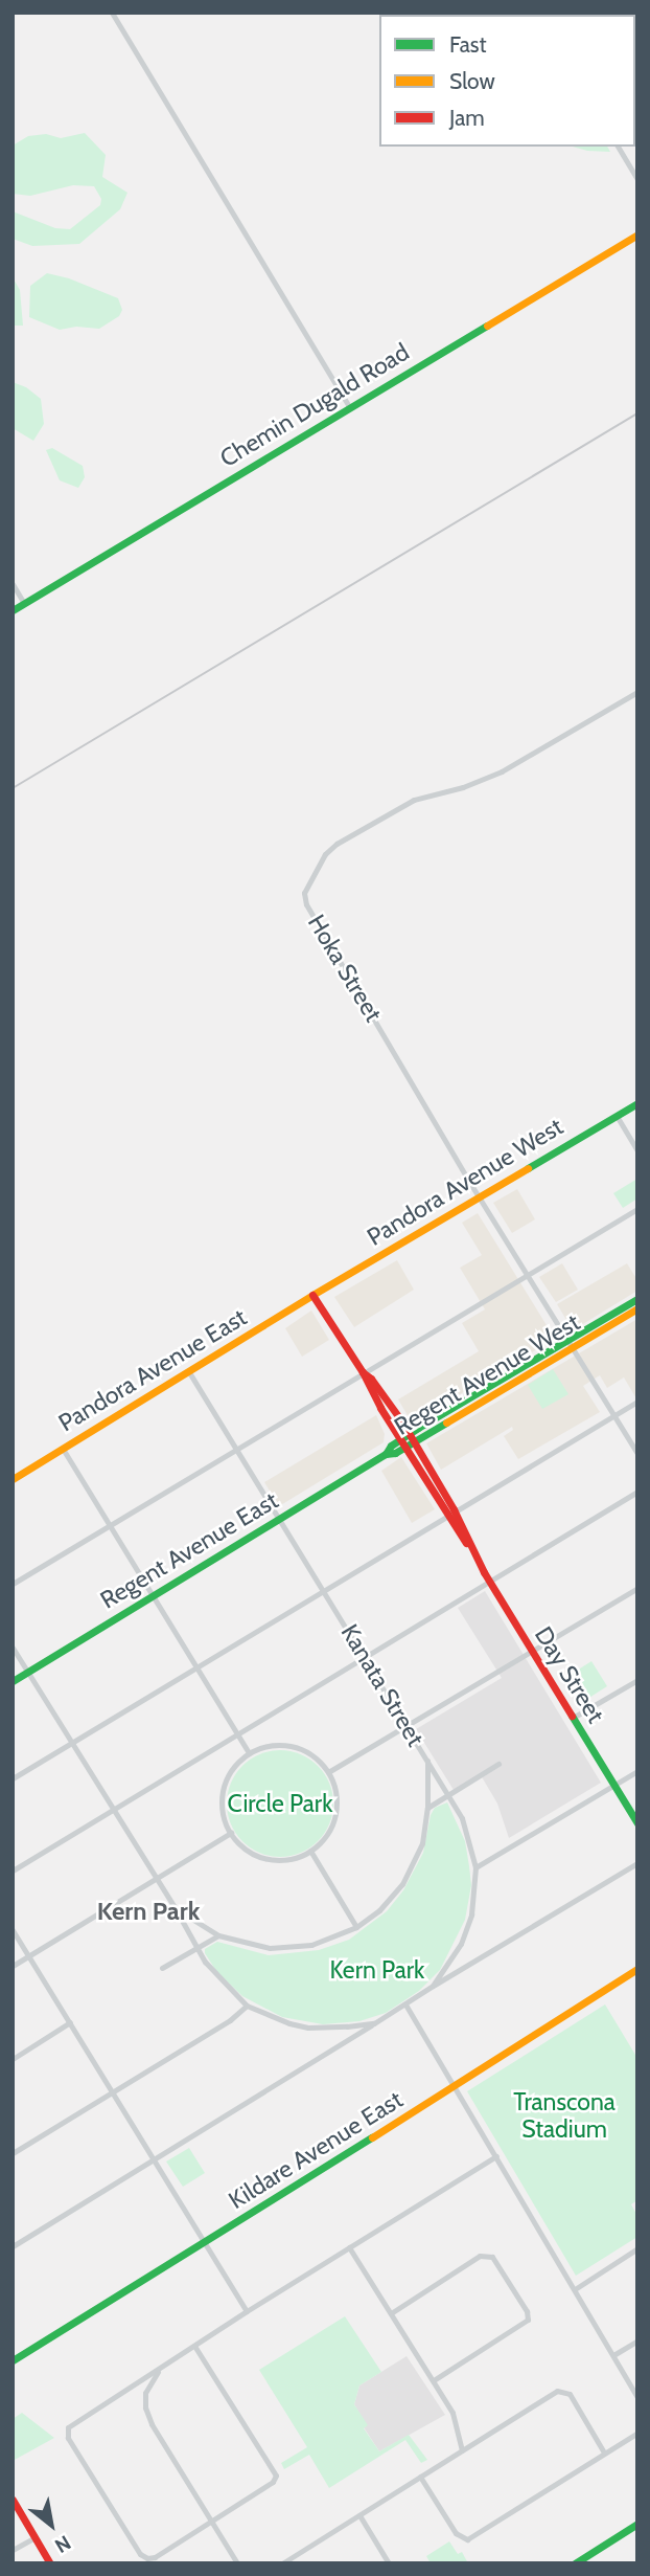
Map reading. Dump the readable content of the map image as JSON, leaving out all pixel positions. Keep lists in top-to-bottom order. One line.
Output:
{"streets":{"street":["Chemin Dugald Road","Hoka Street","Pandora Avenue West","Pandora Avenue East","Regent Avenue West","Regent Avenue East","Day Street","Kanata Street","Kildare Avenue East"]},"crossings":[["Hoka Street","Pandora Avenue West"],["Pandora Avenue West","Pandora Avenue East"],["Pandora Avenue West","Day Street"],["Pandora Avenue East","Day Street"],["Pandora Avenue East","Kanata Street"],["Regent Avenue West","Regent Avenue East"],["Regent Avenue West","Day Street"],["Regent Avenue East","Kanata Street"]],"districts":["Kern Park"],"parks":["Circle Park","Kern Park","Transcona Stadium"],"legend":["Fast","Slow","Jam"],"north":"bottom right"}
